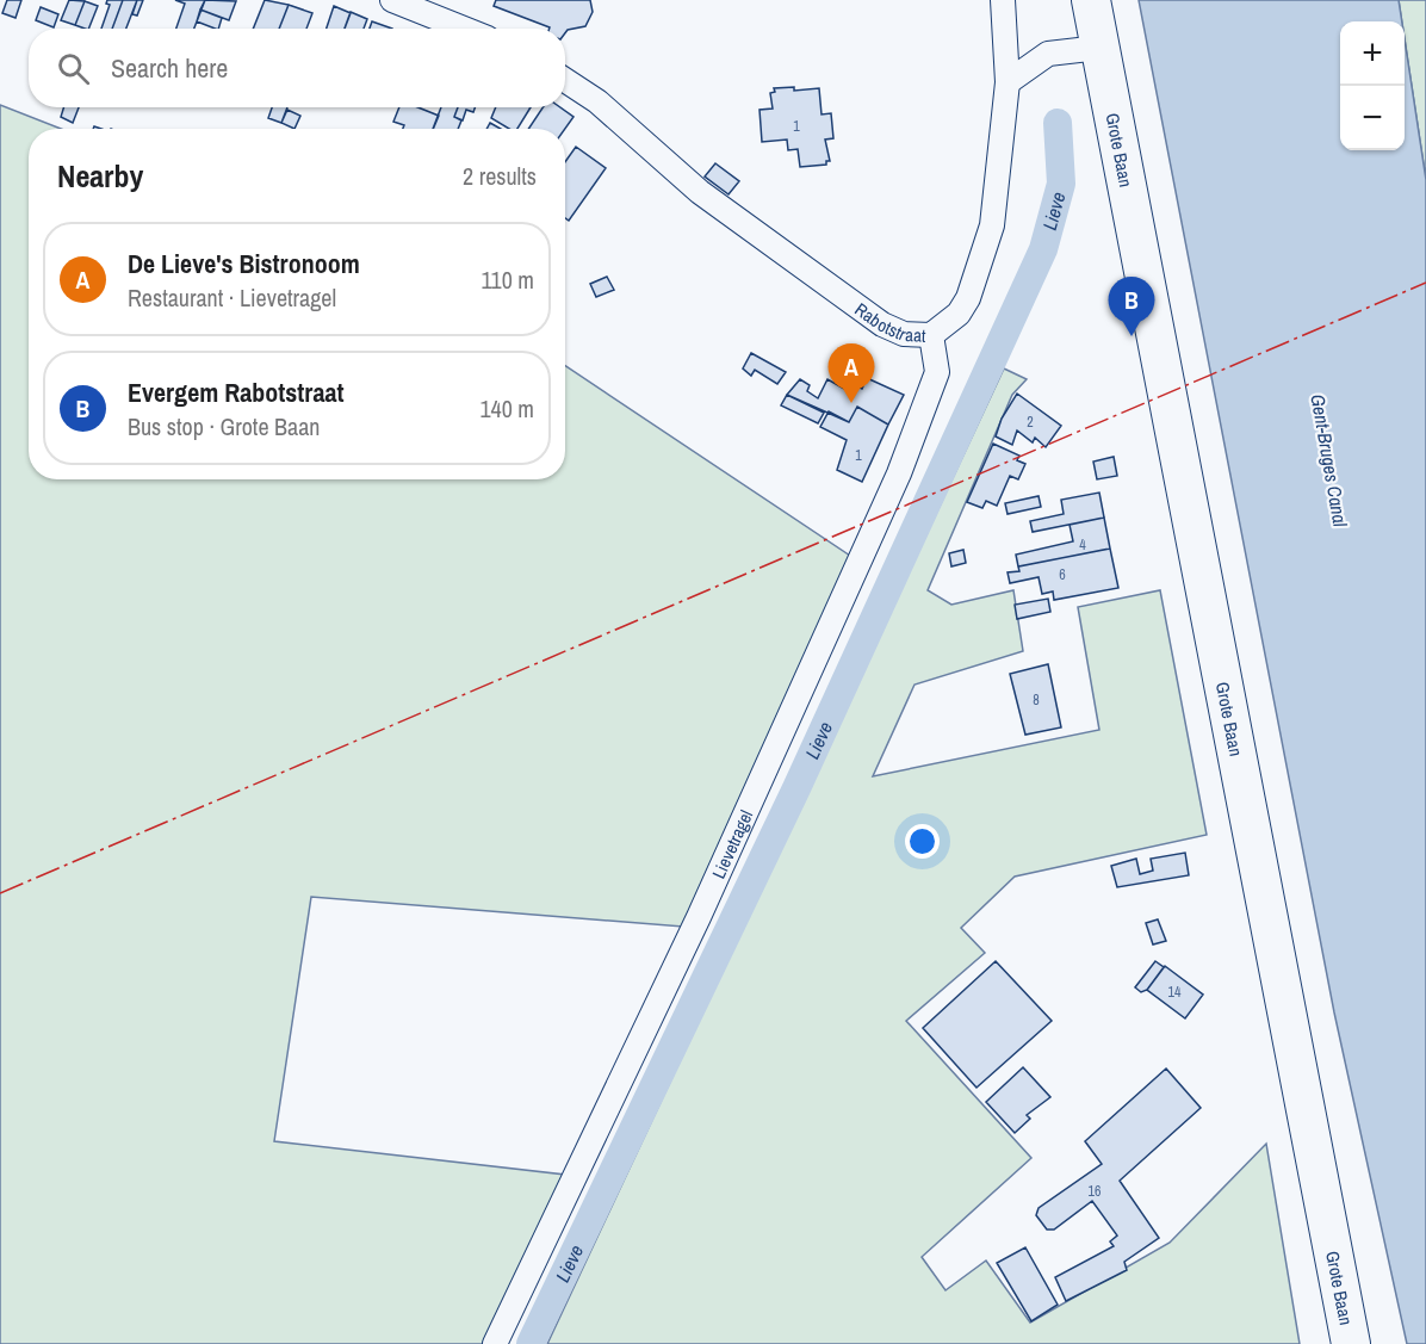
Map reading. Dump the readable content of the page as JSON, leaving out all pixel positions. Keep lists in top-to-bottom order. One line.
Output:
{"streets":{"main road":["Grote Baan"],"street":["Rabotstraat","Lievetragel"]},"crossings":[["Rabotstraat","Lievetragel"]],"water":["Lieve","Gent-Bruges Canal"],"house_numbers":["1","2","1","4","6","8","14","16"],"page":{"map_buttons":["+","−"],"search":"Search here","heading":["Nearby","2 results"],"list":[{"mark":"A","name":"De Lieve's Bistronoom","note":"Restaurant · Lievetragel","value":"110 m"},{"mark":"B","name":"Evergem Rabotstraat","note":"Bus stop · Grote Baan","value":"140 m"}],"pins":["B","A"]}}
